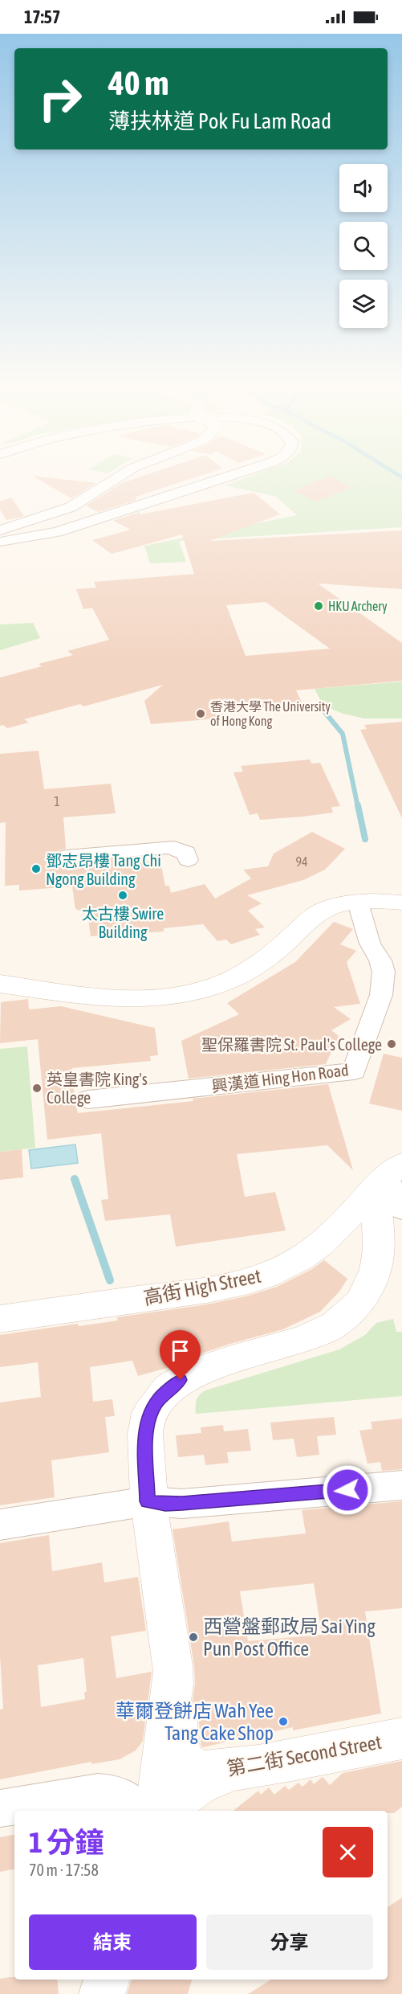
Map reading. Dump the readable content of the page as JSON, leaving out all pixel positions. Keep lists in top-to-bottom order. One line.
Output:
{"streets":{"main road":["高街 High Street","第二街 Second Street"],"street":["興漢道 Hing Hon Road"]},"places":["HKU Archery","香港大學 The University of Hong Kong","鄧志昂樓 Tang Chi Ngong Building","太古樓 Swire Building","聖保羅書院 St. Paul's College","英皇書院 King's College","西營盤郵政局 Sai Ying Pun Post Office","華爾登餅店 Wah Yee Tang Cake Shop"],"house_numbers":["1","94"],"page":{"status":"17:57","turn":["40 m","薄扶林道 Pok Fu Lam Road"],"heading":["1 分鐘","70 m · 17:58"],"buttons":["結束","分享"]}}
